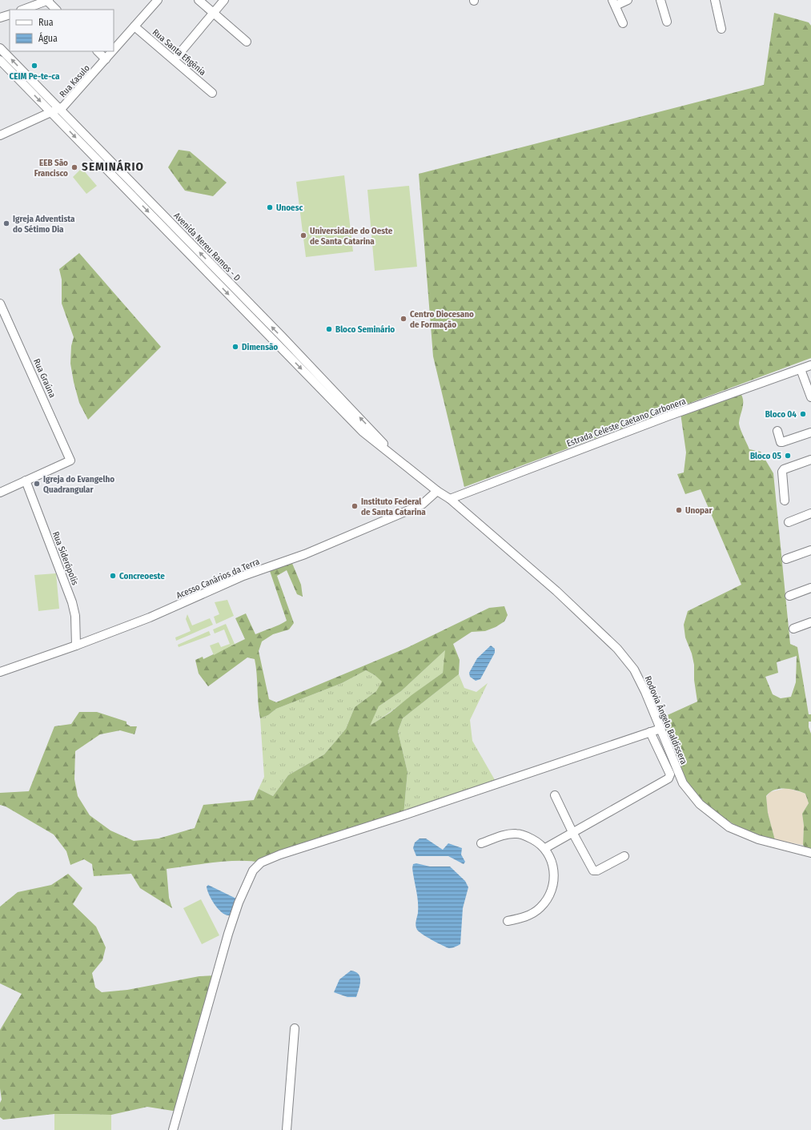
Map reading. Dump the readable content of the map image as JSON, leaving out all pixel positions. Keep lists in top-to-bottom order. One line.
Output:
{"streets":{"street":["Rua Santa Efigênia","Rua Kasulo","Avenida Nereu Ramos - D","Rua Graúna","Estrada Celeste Caetano Carbonera","Rua Siderópolis","Acesso Canários da Terra","Rodovia Ângelo Baldissera"]},"crossings":[["Rua Santa Efigênia","Rua Kasulo"],["Rua Kasulo","Avenida Nereu Ramos - D"],["Avenida Nereu Ramos - D","Estrada Celeste Caetano Carbonera"],["Avenida Nereu Ramos - D","Acesso Canários da Terra"],["Avenida Nereu Ramos - D","Rodovia Ângelo Baldissera"],["Rua Graúna","Rua Siderópolis"],["Estrada Celeste Caetano Carbonera","Rodovia Ângelo Baldissera"],["Rua Siderópolis","Acesso Canários da Terra"]],"districts":["SEMINÁRIO"],"places":["CEIM Pe-te-ca","EEB São Francisco","Unoesc","Igreja Adventista do Sétimo Dia","Universidade do Oeste de Santa Catarina","Centro Diocesano de Formação","Bloco Seminário","Dimensão","Bloco 04","Bloco 05","Igreja do Evangelho Quadrangular","Instituto Federal de Santa Catarina","Unopar","Concreoeste"],"legend":["Rua","Água"]}
